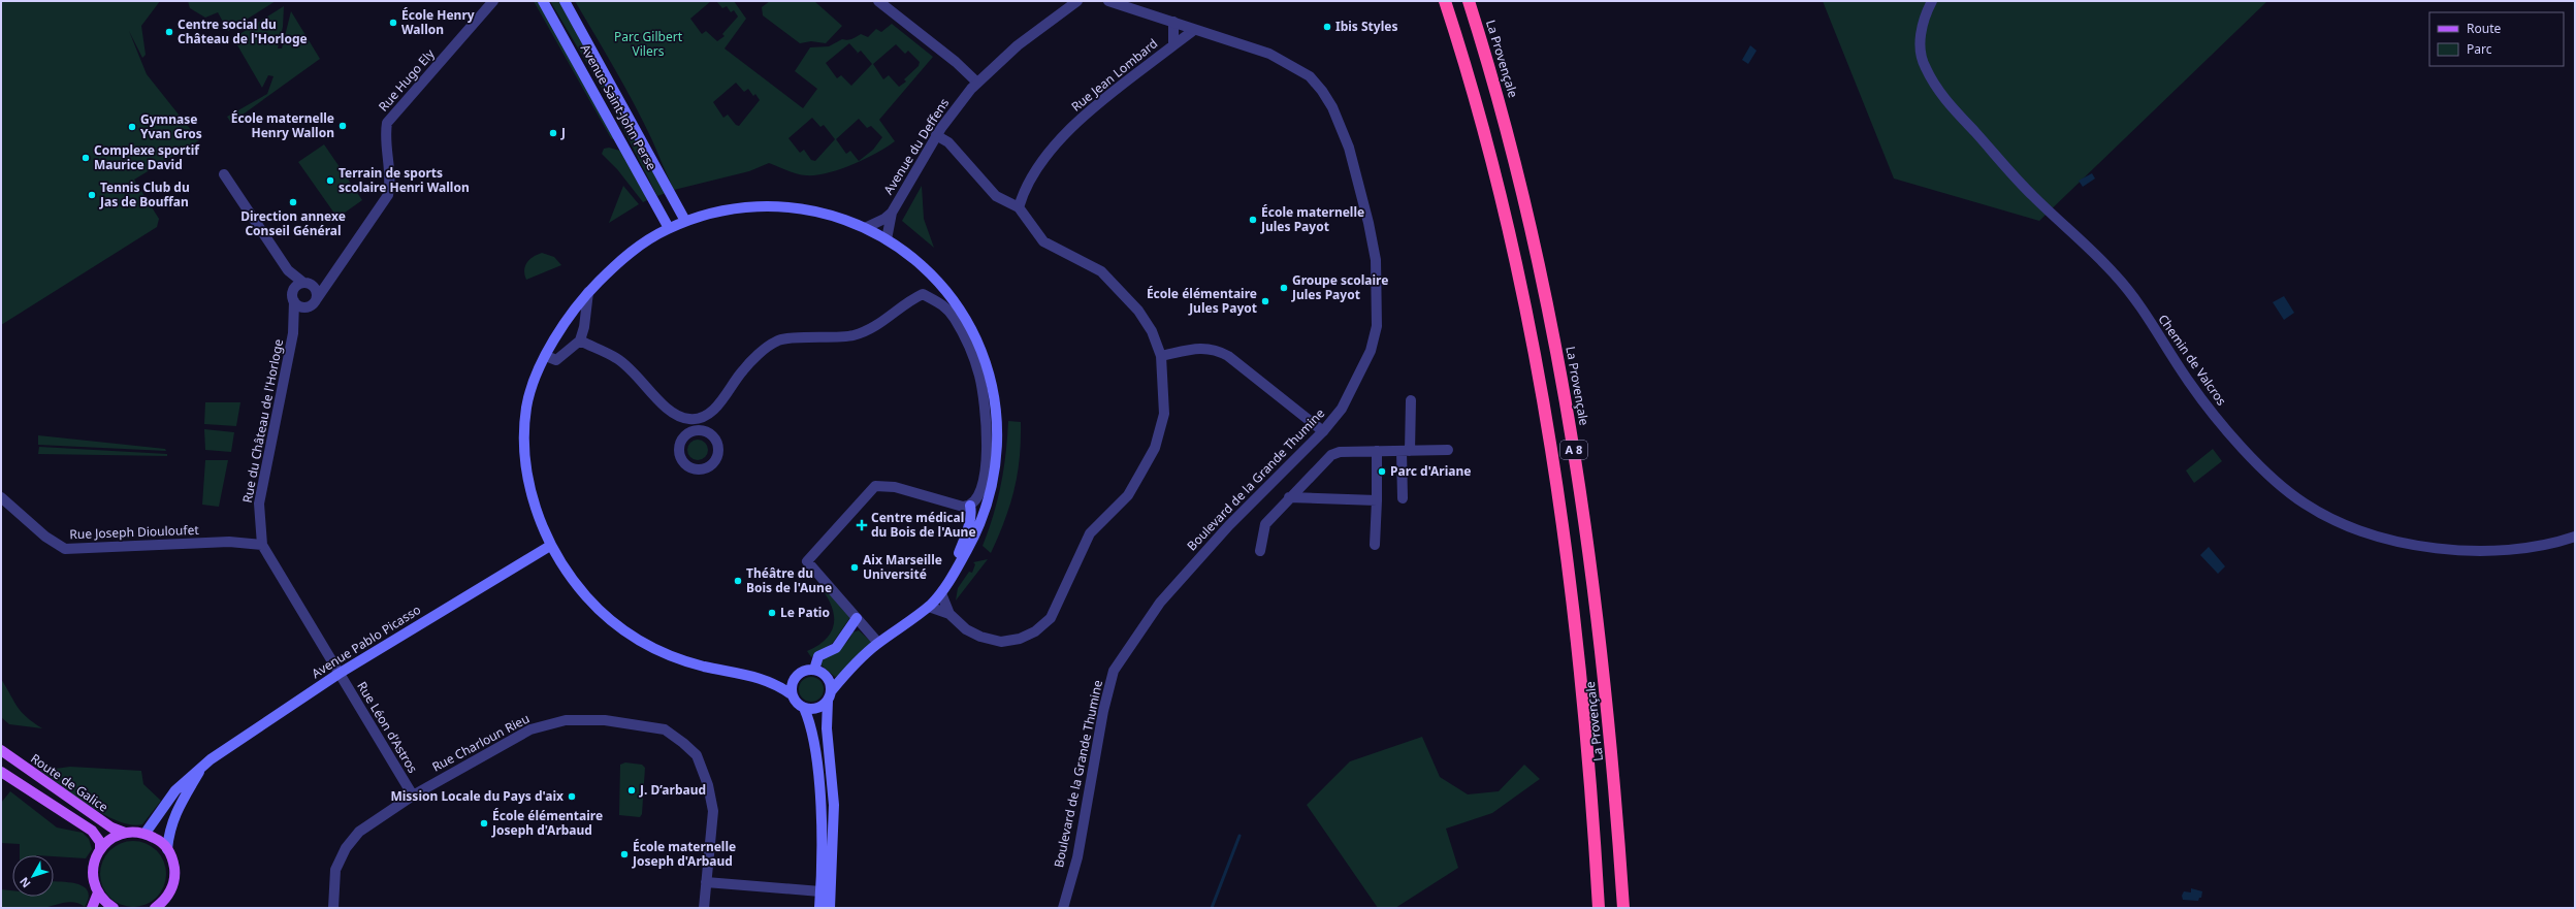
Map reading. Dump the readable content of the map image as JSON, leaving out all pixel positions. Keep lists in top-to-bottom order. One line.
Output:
{"streets":{"highway":["La Provençale","A 8"],"main road":["Avenue Saint-John Perse","Avenue Pablo Picasso","Route de Galice"],"street":["Rue Jean Lombard","Rue Hugo Ely","Avenue du Deffens","Chemin de Valcros","Rue du Château de l'Horloge","Boulevard de la Grande Thumine","Rue Joseph Diouloufet","Rue Léon d'Astros","Rue Charloun Rieu"]},"crossings":[["Rue Jean Lombard","Boulevard de la Grande Thumine"],["Rue Hugo Ely","Rue du Château de l'Horloge"],["Rue du Château de l'Horloge","Rue Joseph Diouloufet"],["Rue du Château de l'Horloge","Avenue Pablo Picasso"],["Rue du Château de l'Horloge","Rue Léon d'Astros"],["Avenue Pablo Picasso","Rue Léon d'Astros"],["Rue Léon d'Astros","Rue Charloun Rieu"]],"parks":["Parc Gilbert Vilers"],"places":{"other":["École Henry Wallon","Ibis Styles","Centre social du Château de l'Horloge","École maternelle Henry Wallon","Gymnase Yvan Gros","J","Complexe sportif Maurice David","Terrain de sports scolaire Henri Wallon","Tennis Club du Jas de Bouffan","Direction annexe Conseil Général","École maternelle Jules Payot","Groupe scolaire Jules Payot","École élémentaire Jules Payot","Parc d'Ariane","Aix Marseille Université","Théâtre du Bois de l'Aune","Le Patio","J. D’arbaud","Mission Locale du Pays d'aix","École élémentaire Joseph d'Arbaud","École maternelle Joseph d'Arbaud"],"health":["Centre médical du Bois de l'Aune"]},"legend":["Route","Parc"],"north":"bottom left"}
